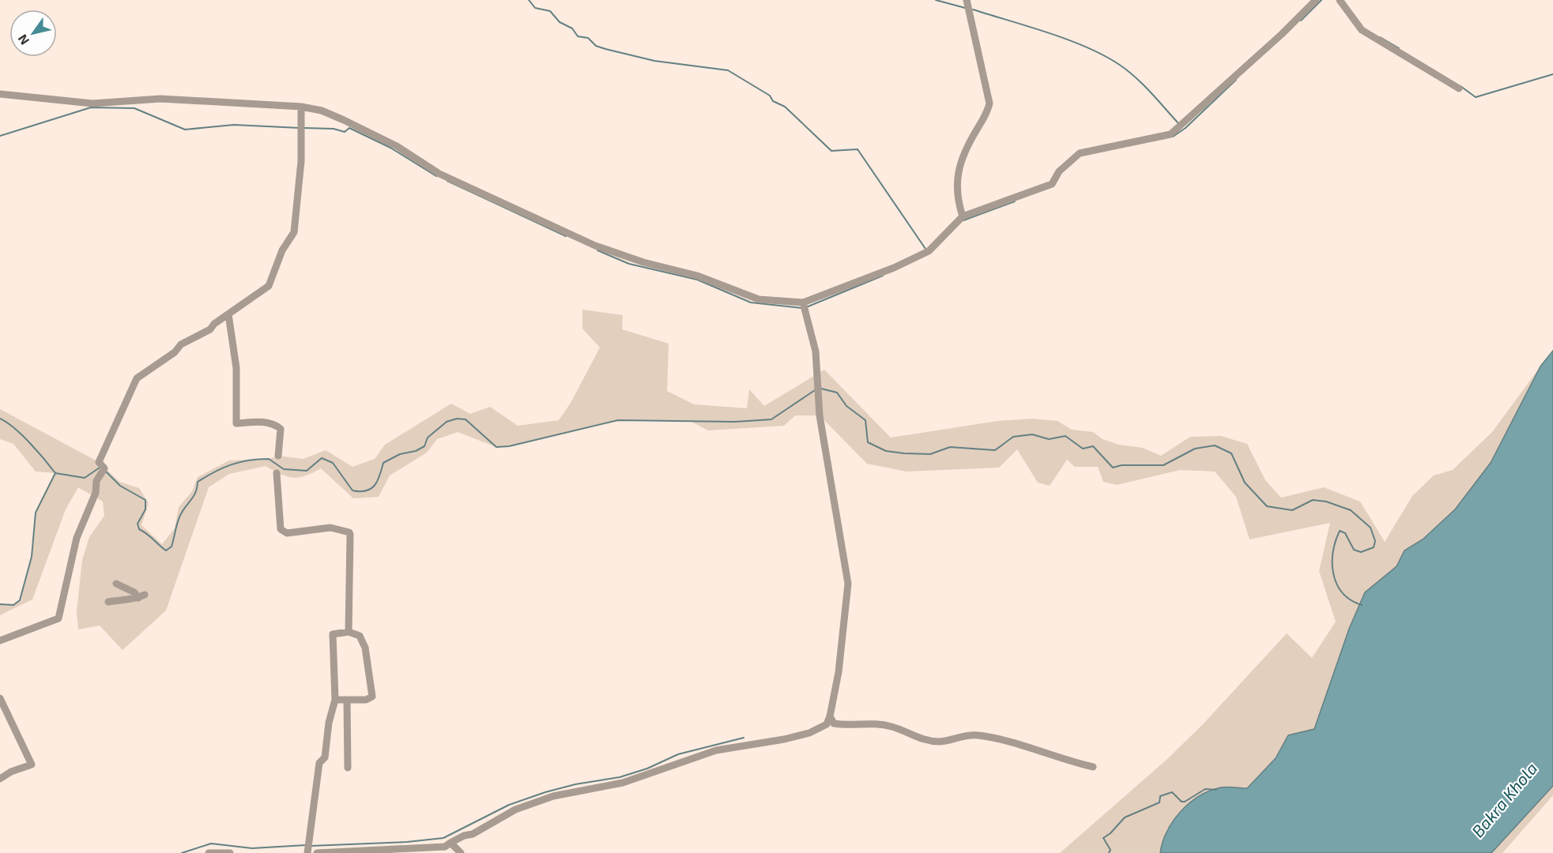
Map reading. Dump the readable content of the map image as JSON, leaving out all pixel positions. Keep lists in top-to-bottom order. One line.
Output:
{"water":["Bakra Khola"],"north":"bottom left"}
